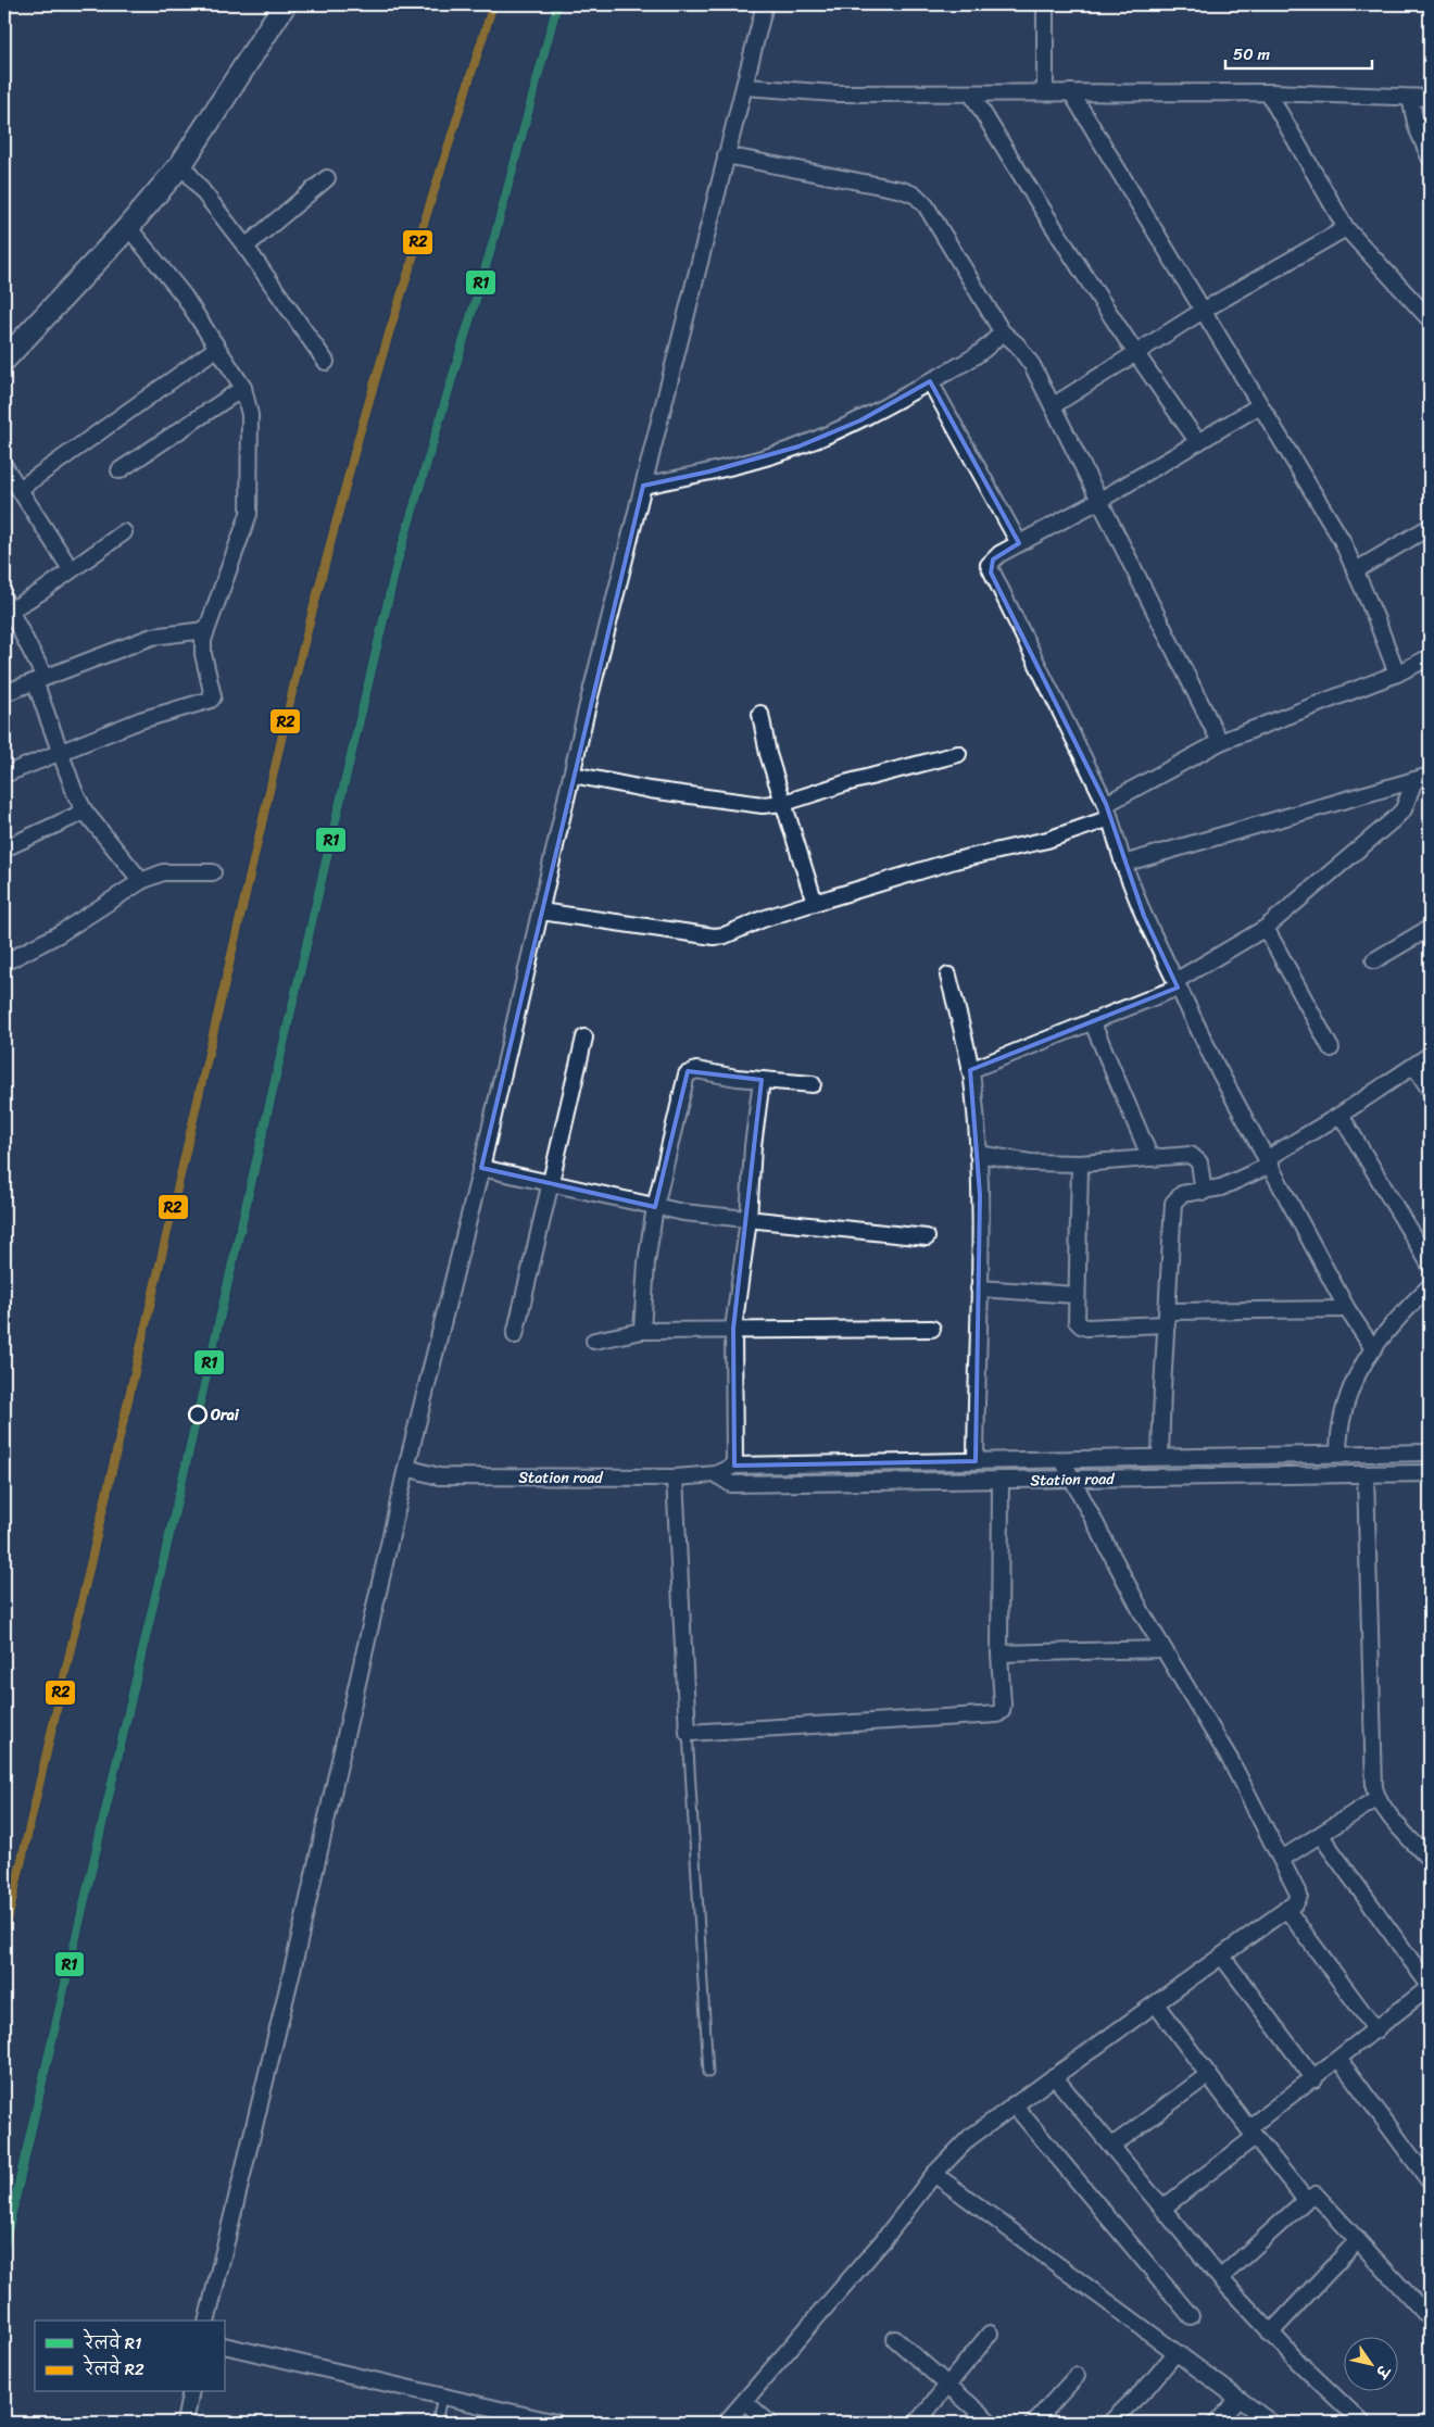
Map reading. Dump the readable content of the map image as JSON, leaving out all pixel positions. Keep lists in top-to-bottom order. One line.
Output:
{"streets":{"street":["Station road"]},"places":["Orai"],"lines":["rail line R1","rail line R2"],"legend":["रेलवे R1","रेलवे R2"],"scale_bar":"50 m","north":"bottom right"}
